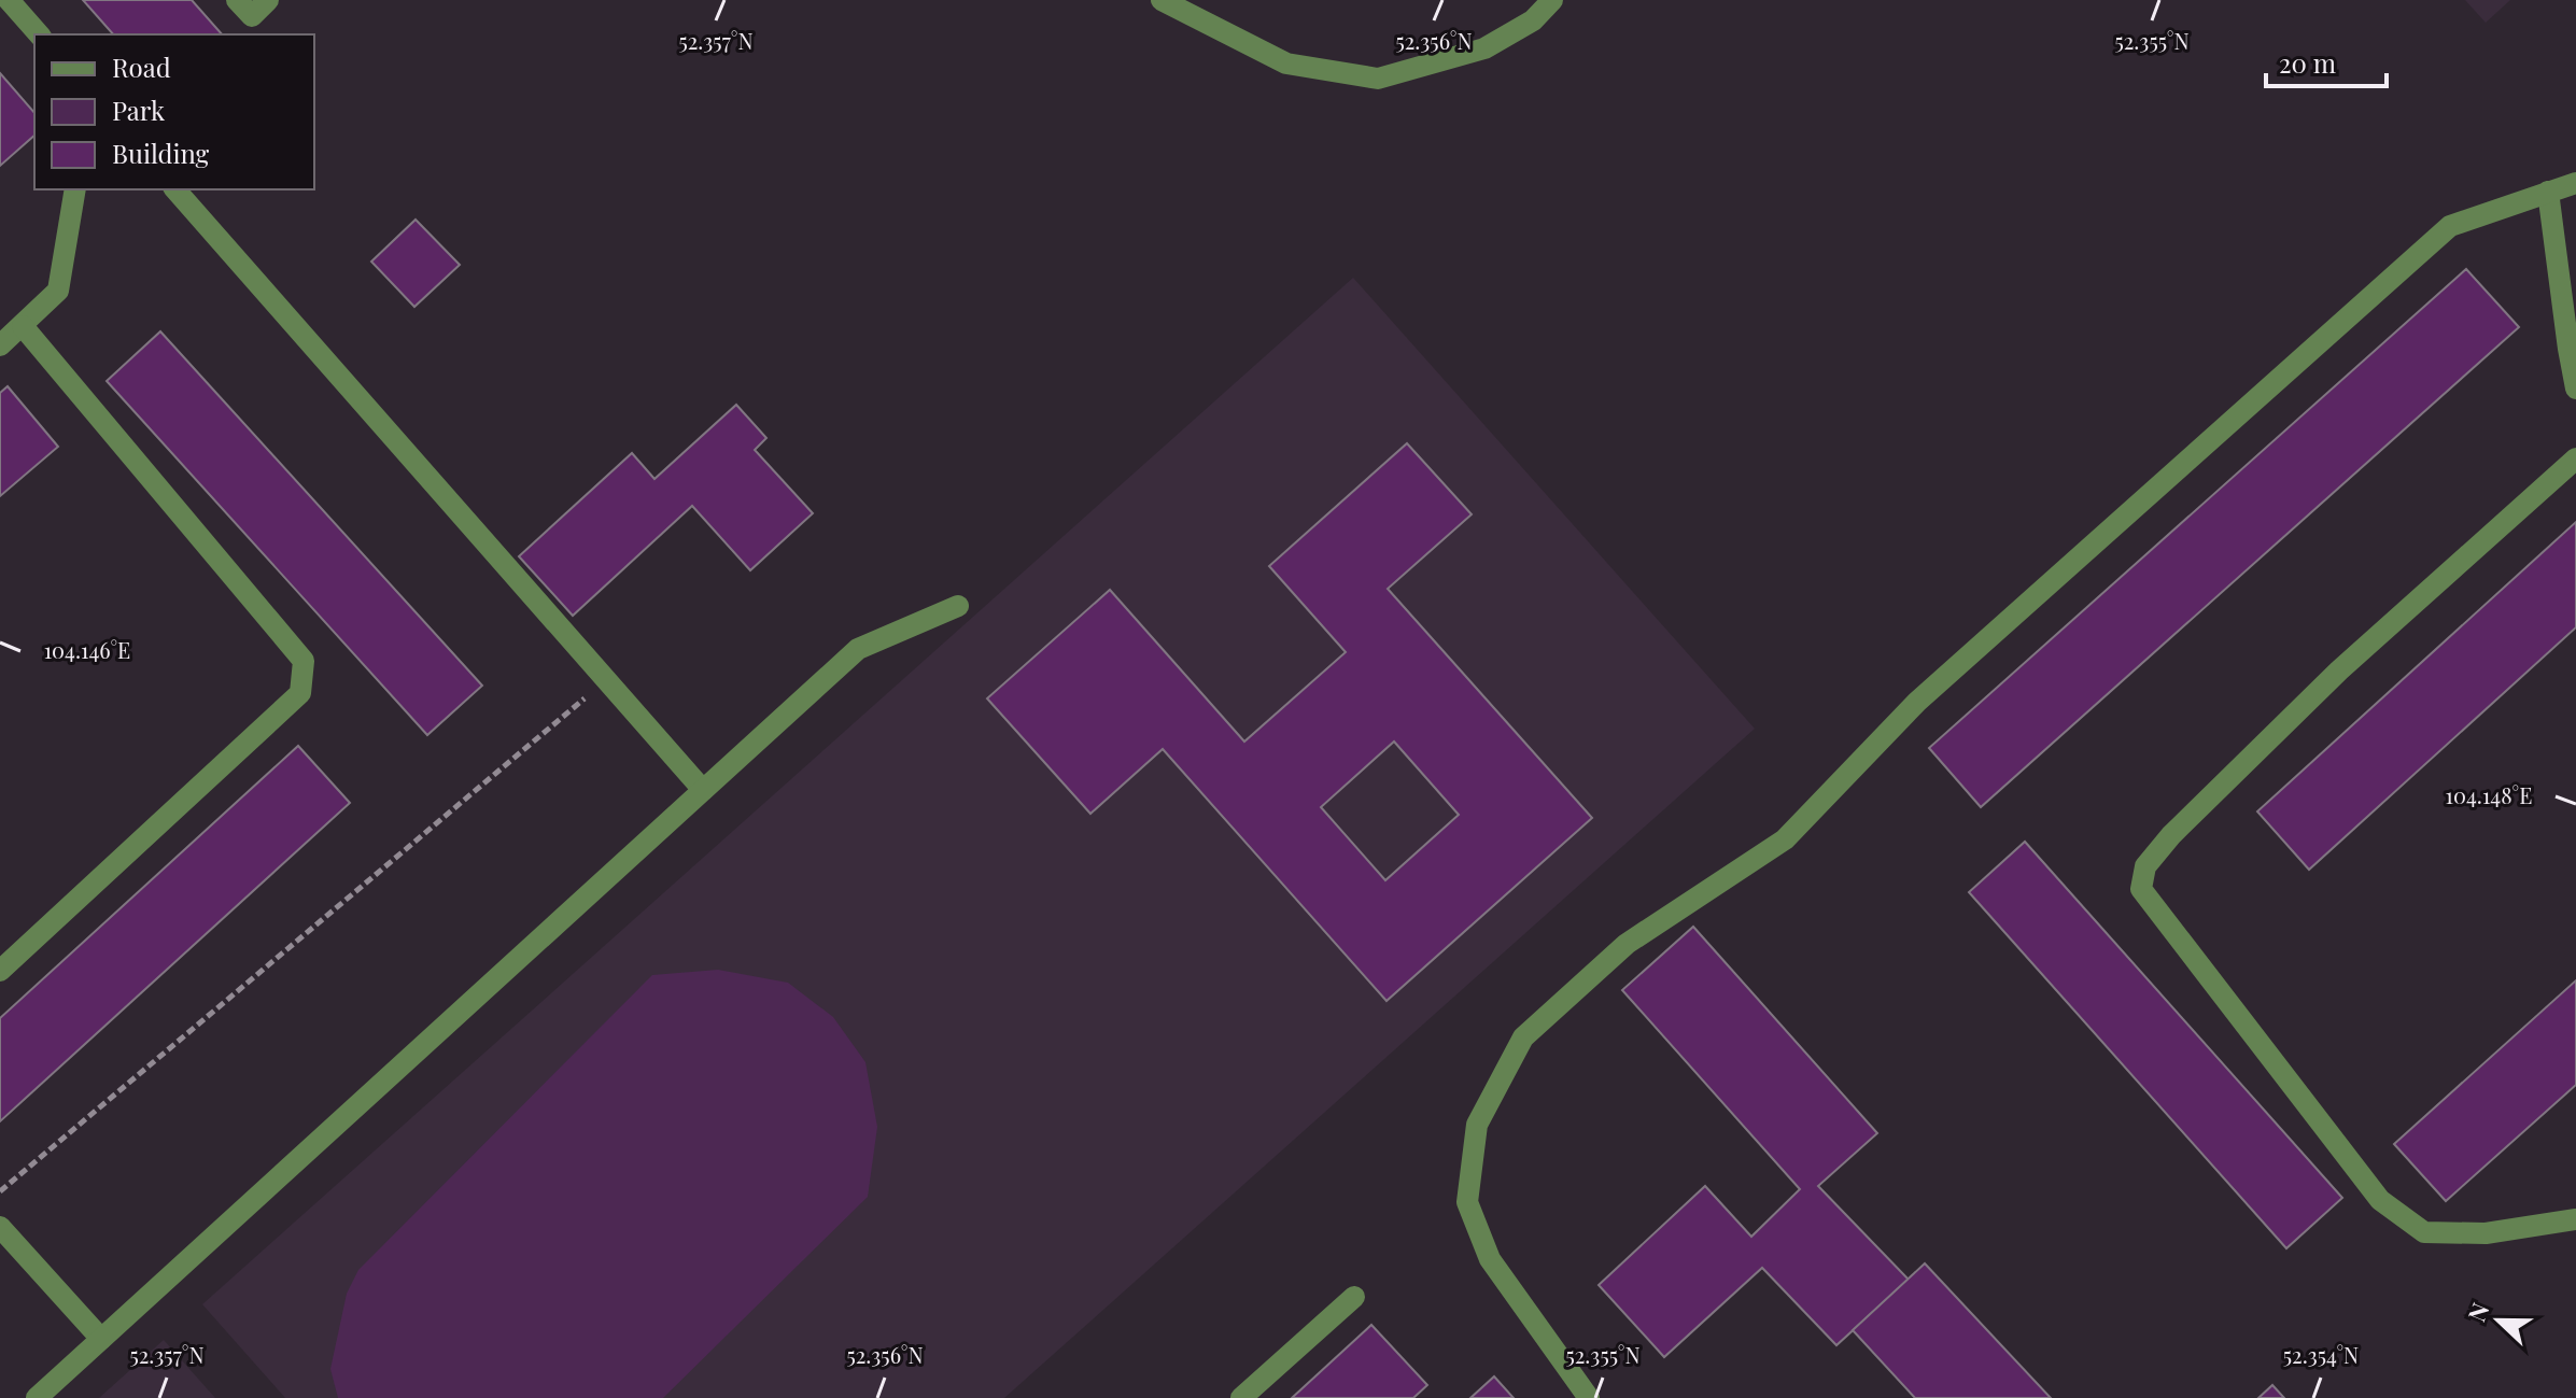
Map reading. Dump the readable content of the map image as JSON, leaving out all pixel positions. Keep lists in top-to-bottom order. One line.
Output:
{"legend":["Road","Park","Building"],"scale_bar":"20 m","north":"left","coordinates":["52.357°N","52.356°N","52.355°N","104.146°E","104.148°E","52.354°N"]}
